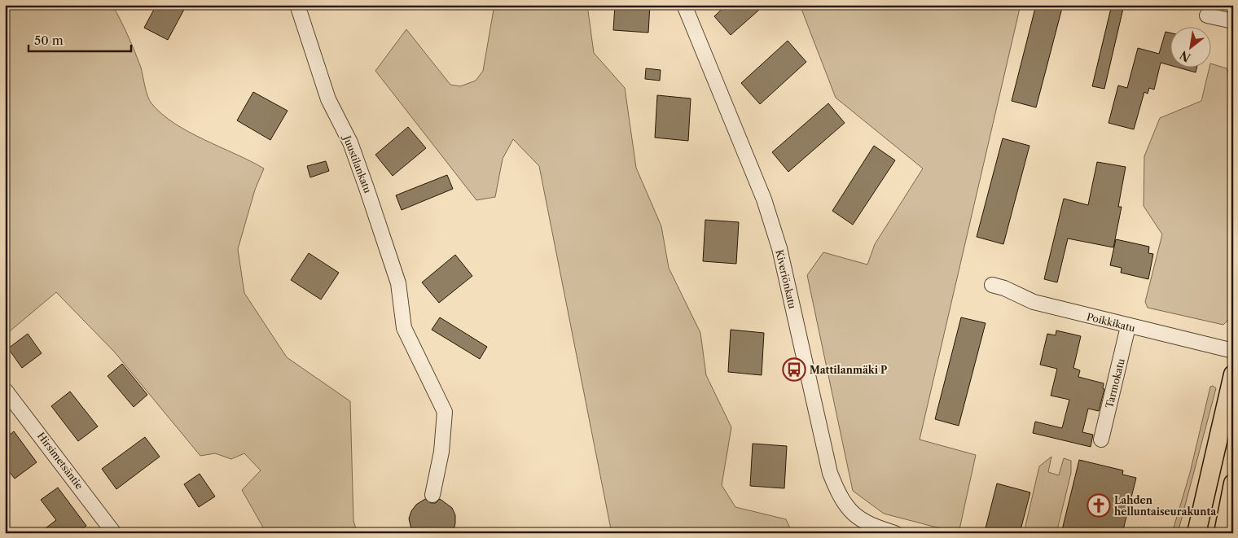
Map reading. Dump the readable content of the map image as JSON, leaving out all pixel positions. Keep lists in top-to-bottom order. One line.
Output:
{"streets":{"street":["Juustilankatu","Kiveriönkatu","Poikkikatu","Tarmokatu","Hirsimetsäntie"]},"crossings":[["Poikkikatu","Tarmokatu"]],"places":{"bus stop":["Mattilanmäki P"],"church":["Lahden helluntaiseurakunta"]},"scale_bar":"50 m","north":"bottom left"}
